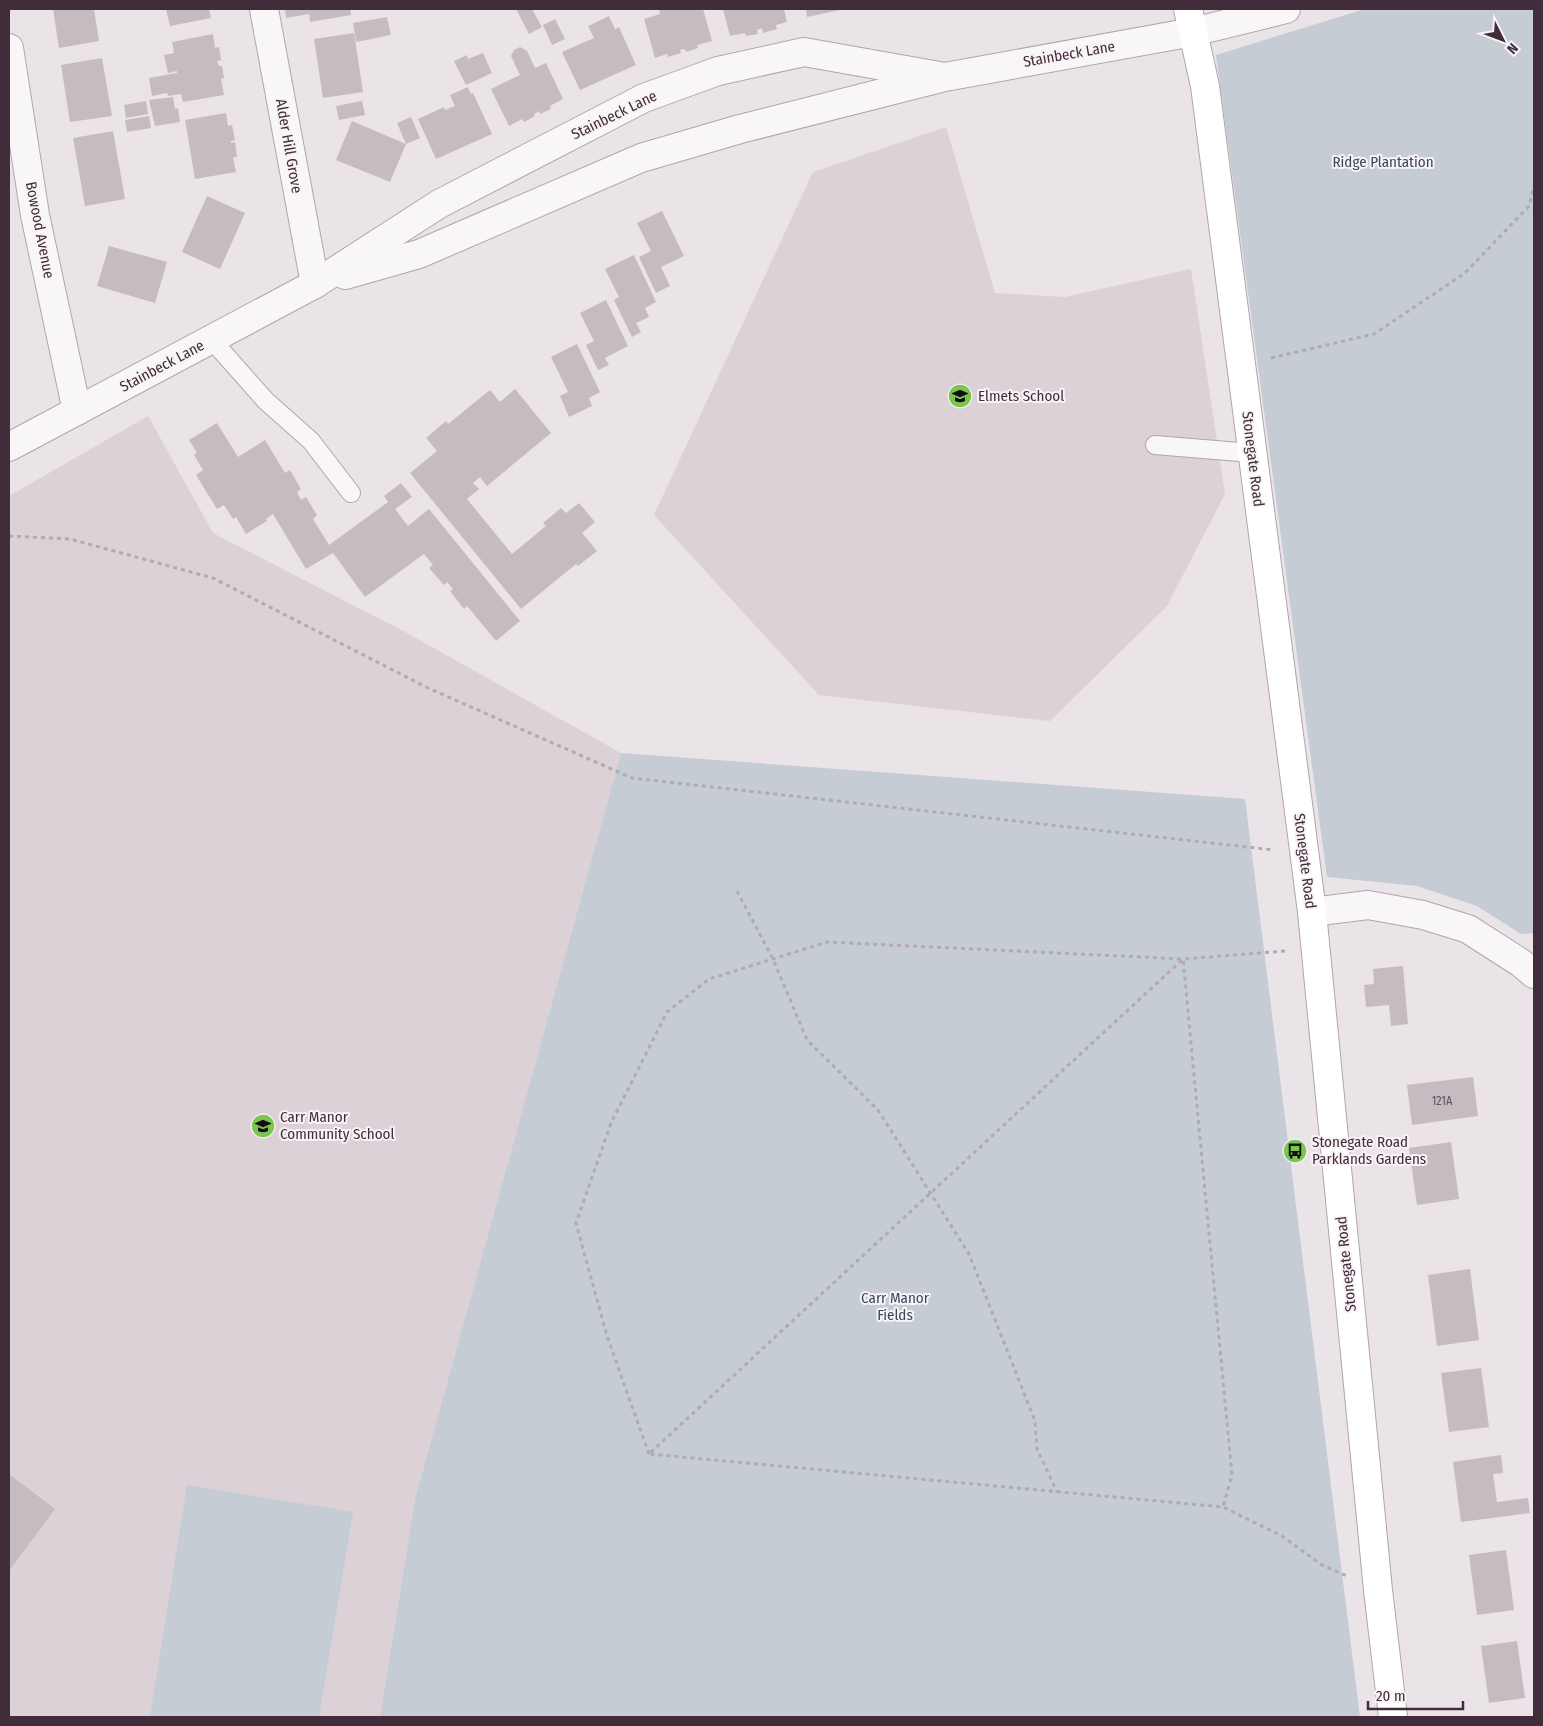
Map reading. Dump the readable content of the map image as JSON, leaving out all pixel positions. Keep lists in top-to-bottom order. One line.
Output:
{"streets":{"main road":["Stonegate Road"],"street":["Stainbeck Lane","Alder Hill Grove","Bowood Avenue"]},"crossings":[["Stainbeck Lane","Alder Hill Grove"],["Stainbeck Lane","Bowood Avenue"],["Stainbeck Lane","Stonegate Road"]],"parks":["Ridge Plantation","Carr Manor Fields"],"places":{"school or university":["Elmets School","Carr Manor Community School"],"bus stop":["Stonegate Road Parklands Gardens"]},"house_numbers":["121A"],"scale_bar":"20 m","north":"bottom right"}
